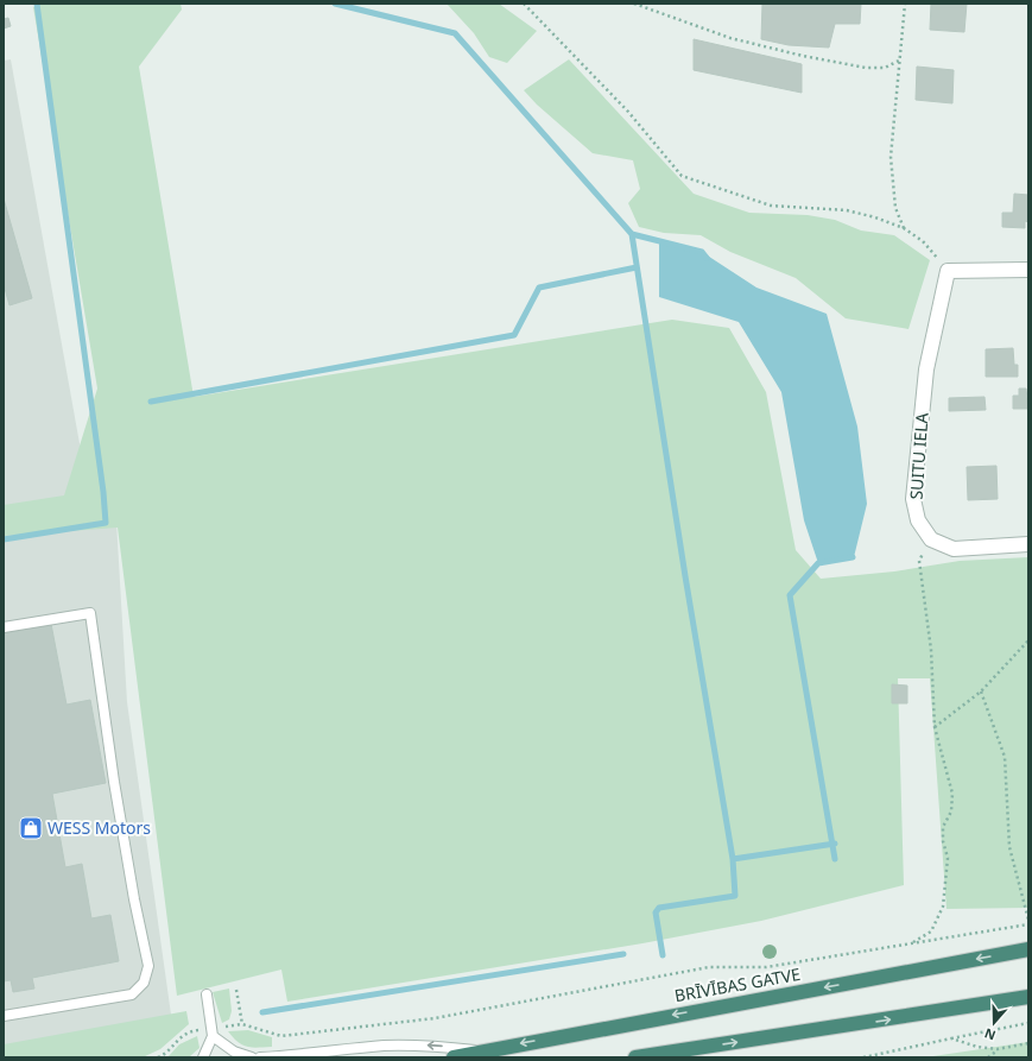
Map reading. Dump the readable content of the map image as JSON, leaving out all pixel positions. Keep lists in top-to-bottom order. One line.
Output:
{"streets":{"highway":["BRĪVĪBAS GATVE"],"street":["SUITU IELA"]},"places":{"shop":["WESS Motors"]},"north":"bottom"}
